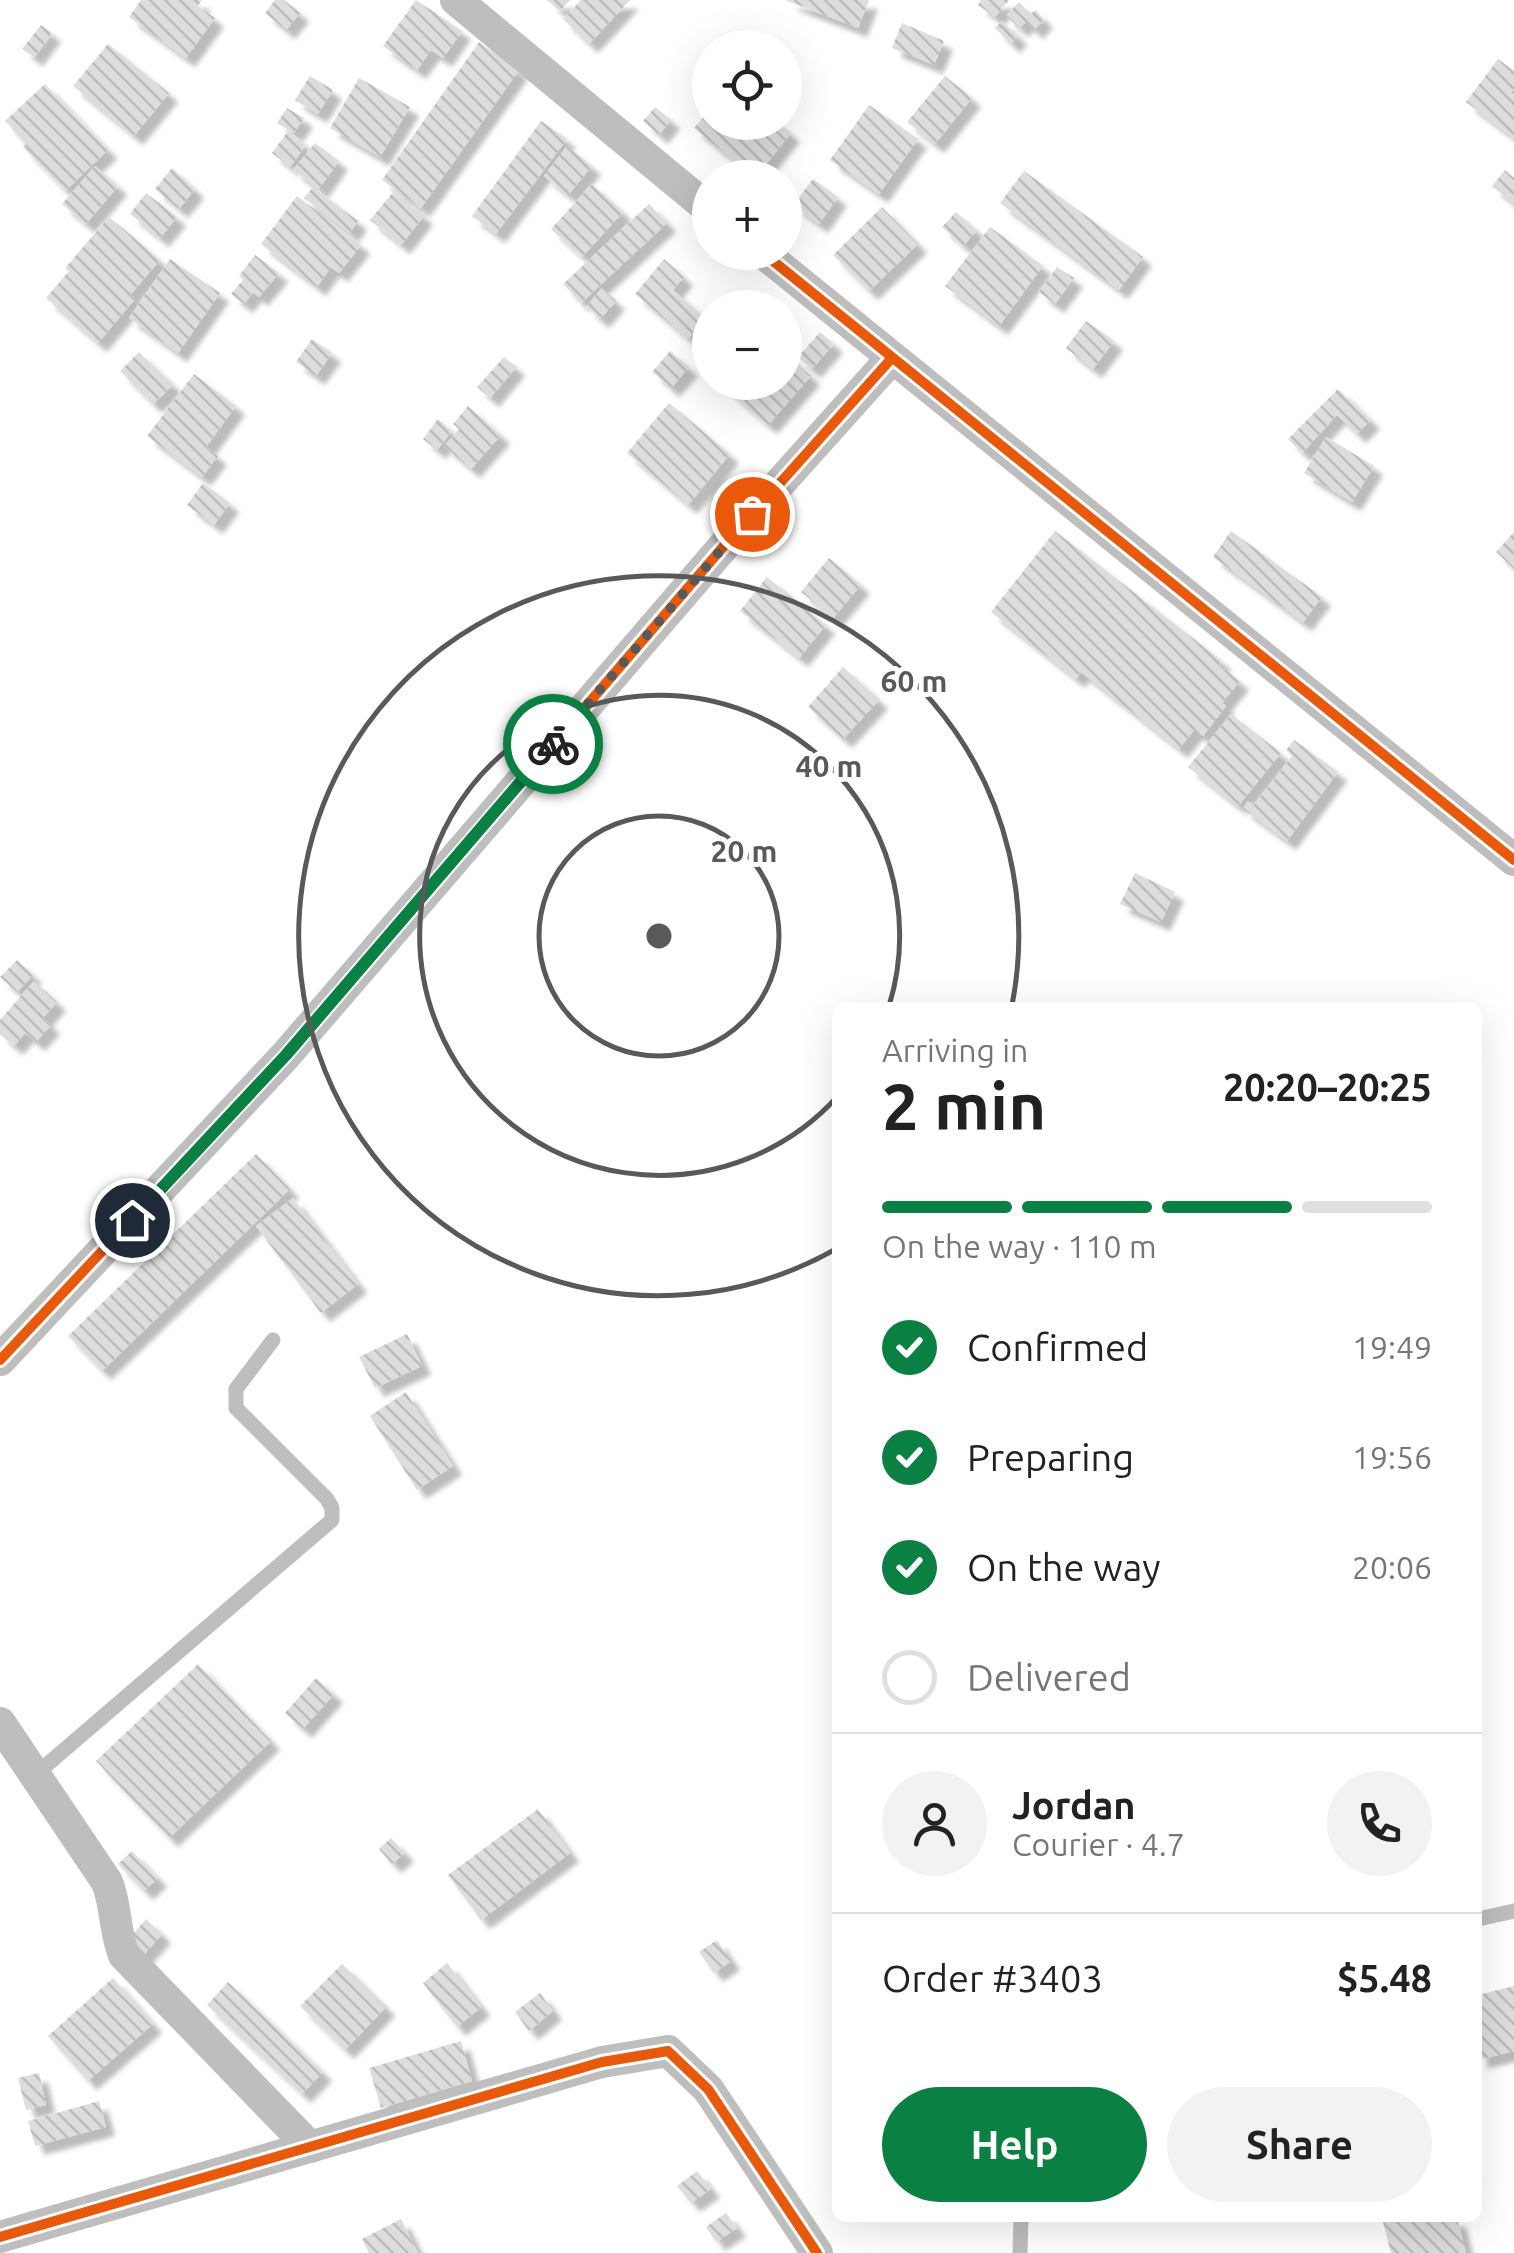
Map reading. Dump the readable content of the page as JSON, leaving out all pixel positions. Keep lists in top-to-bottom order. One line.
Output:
{"page":{"map_buttons":["+","−"],"heading":["2 min","Arriving in","20:20–20:25"],"panel":["Jordan","Courier · 4.7","Order #3403","$5.48"],"bar":"On the way · 110 m","list":[["Confirmed","19:49"],["Preparing","19:56"],["On the way","20:06"],"Delivered"],"buttons":["Help","Share"]},"rings":["60 m","40 m","20 m"]}
